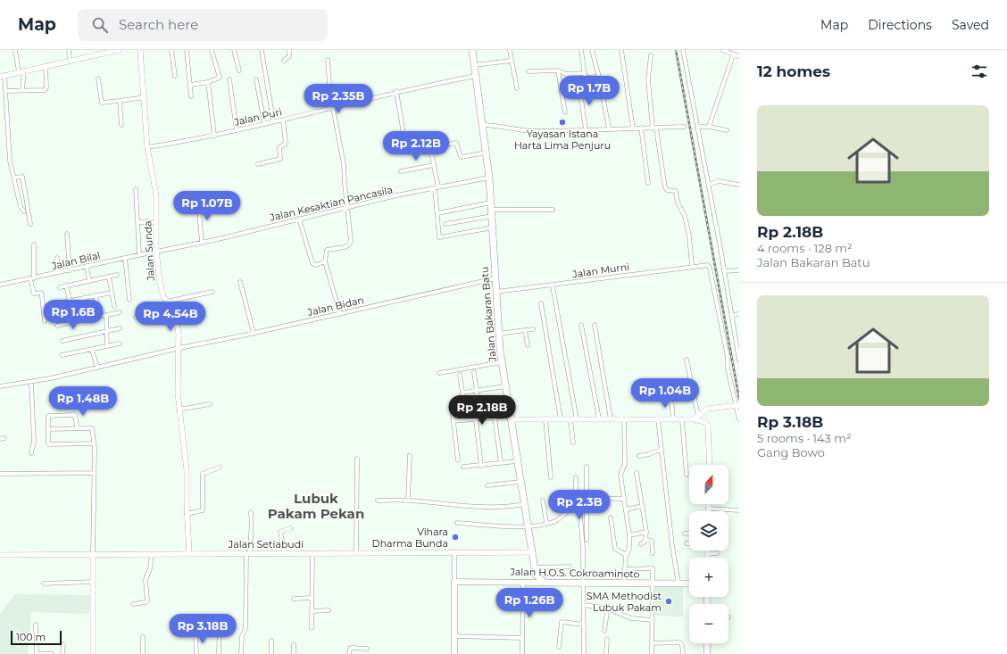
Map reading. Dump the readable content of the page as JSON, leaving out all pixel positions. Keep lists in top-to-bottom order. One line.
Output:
{"streets":{"highway":["Jalan Bakaran Batu","Jalan H.O.S. Cokroaminoto"],"street":["Jalan Puri","Jalan Kesaktian Pancasila","Jalan Sunda","Jalan Bilal","Jalan Murni","Jalan Bidan","Jalan Setiabudi"]},"crossings":[["Jalan Puri","Jalan Sunda"],["Jalan Puri","Jalan Bakaran Batu"],["Jalan Kesaktian Pancasila","Jalan Sunda"],["Jalan Kesaktian Pancasila","Jalan Bilal"],["Jalan Kesaktian Pancasila","Jalan Bakaran Batu"],["Jalan Sunda","Jalan Bilal"],["Jalan Sunda","Jalan Bidan"],["Jalan Sunda","Jalan Setiabudi"],["Jalan Murni","Jalan Bakaran Batu"],["Jalan Bidan","Jalan Bakaran Batu"],["Jalan Bakaran Batu","Jalan Setiabudi"]],"districts":["Lubuk Pakam Pekan"],"places":["Yayasan Istana Harta Lima Penjuru","Vihara Dharma Bunda","SMA Methodist Lubuk Pakam"],"scale_bar":"100 m","north":"top","page":{"header":"Map","search":"Search here","nav":["Map","Directions","Saved"],"heading":"12 homes","price":["Rp 1.7B","Rp 2.35B","Rp 2.12B","Rp 1.07B","Rp 1.6B","Rp 4.54B","Rp 1.04B","Rp 1.48B","Rp 2.18B","Rp 2.3B","Rp 1.26B","Rp 3.18B"],"list":[{"name":"Rp 2.18B","note":"4 rooms · 128 m² · Jalan Bakaran Batu"},{"name":"Rp 3.18B","note":"5 rooms · 143 m² · Gang Bowo"}],"map_buttons":["+","−"],"scale":"100 m"}}
